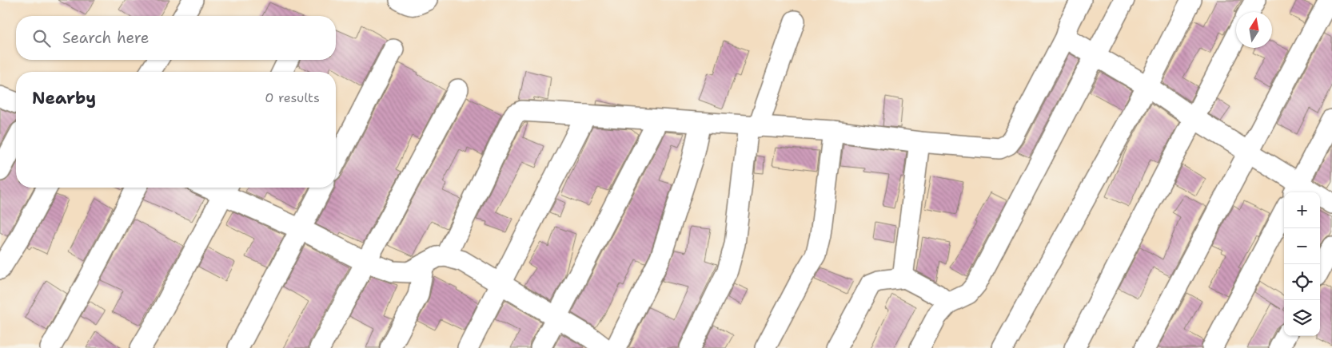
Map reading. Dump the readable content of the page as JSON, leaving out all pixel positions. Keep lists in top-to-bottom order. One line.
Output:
{"north":"top","page":{"search":"Search here","heading":["Nearby","0 results"],"map_buttons":["+","−"]}}
